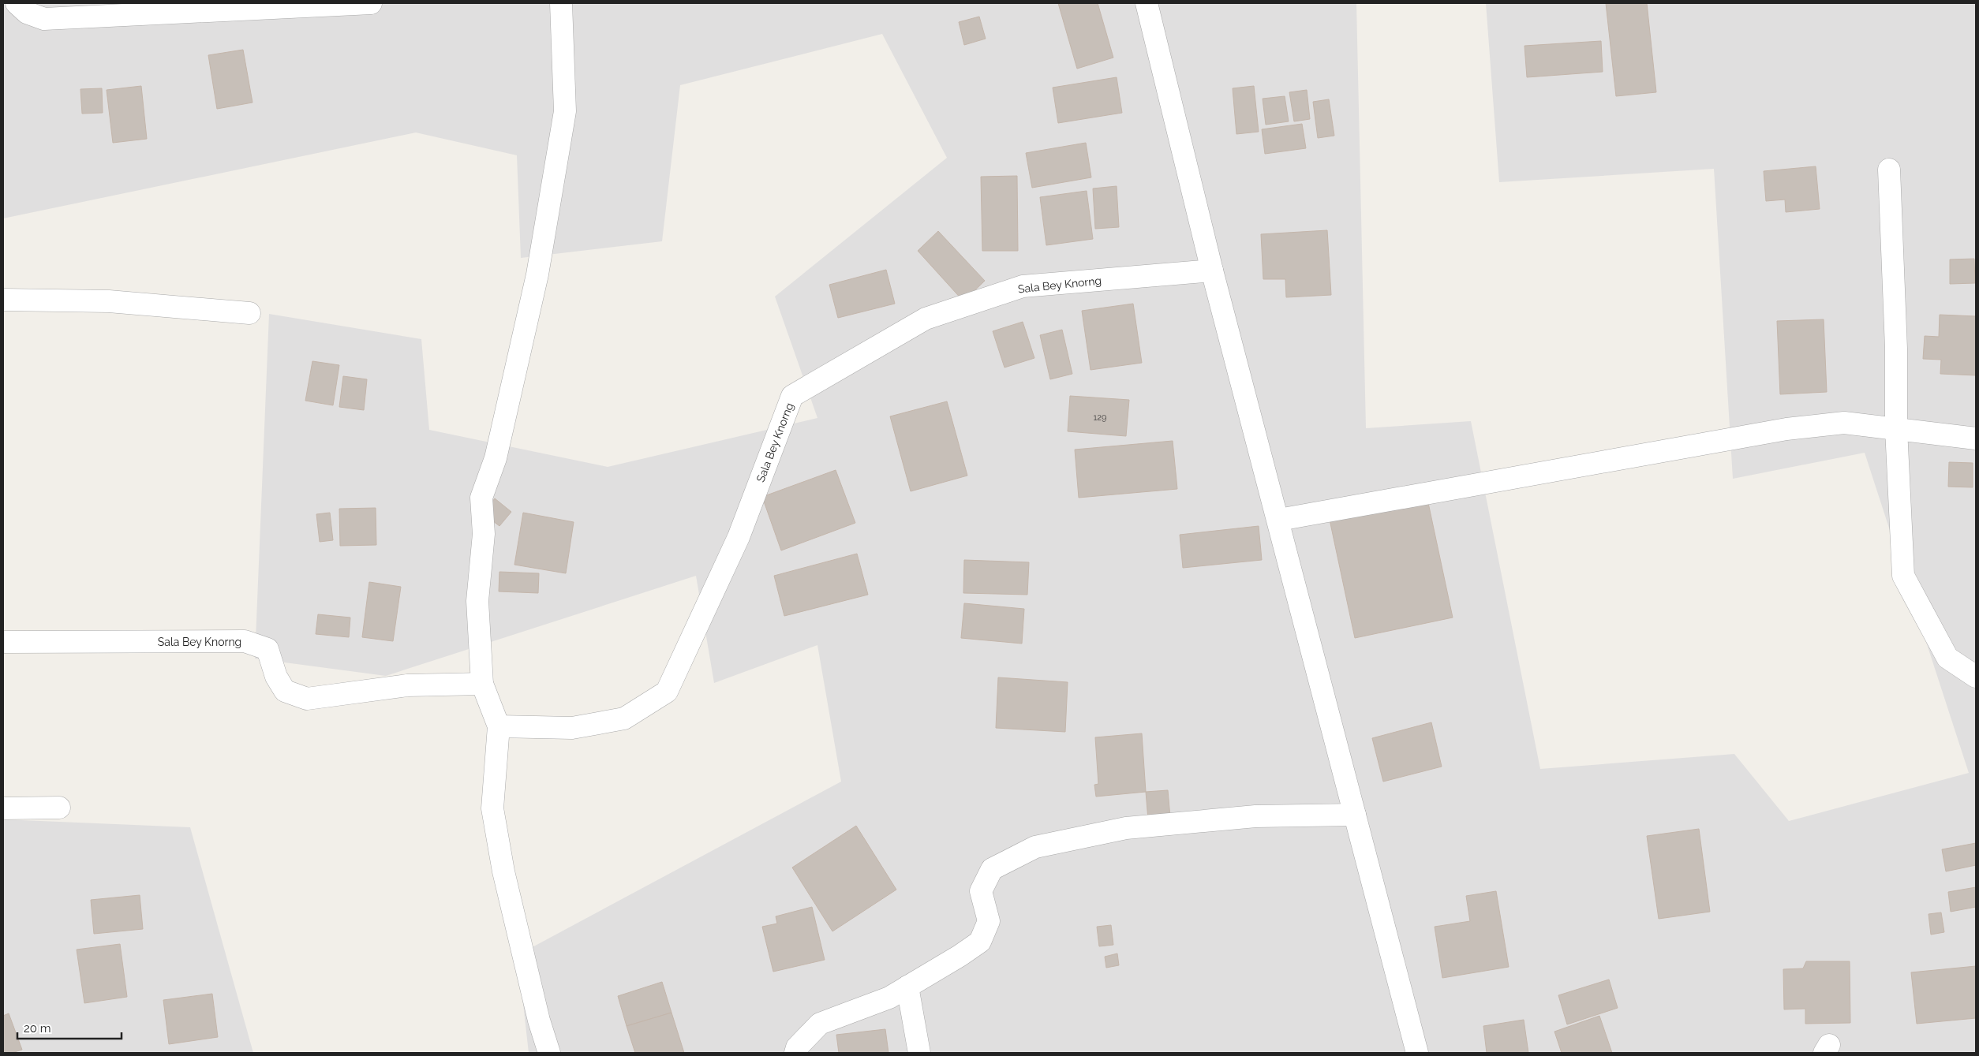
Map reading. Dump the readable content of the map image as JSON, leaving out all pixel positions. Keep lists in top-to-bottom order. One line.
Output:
{"streets":{"street":["Sala Bey Knorng"]},"house_numbers":["129"],"scale_bar":"20 m"}
